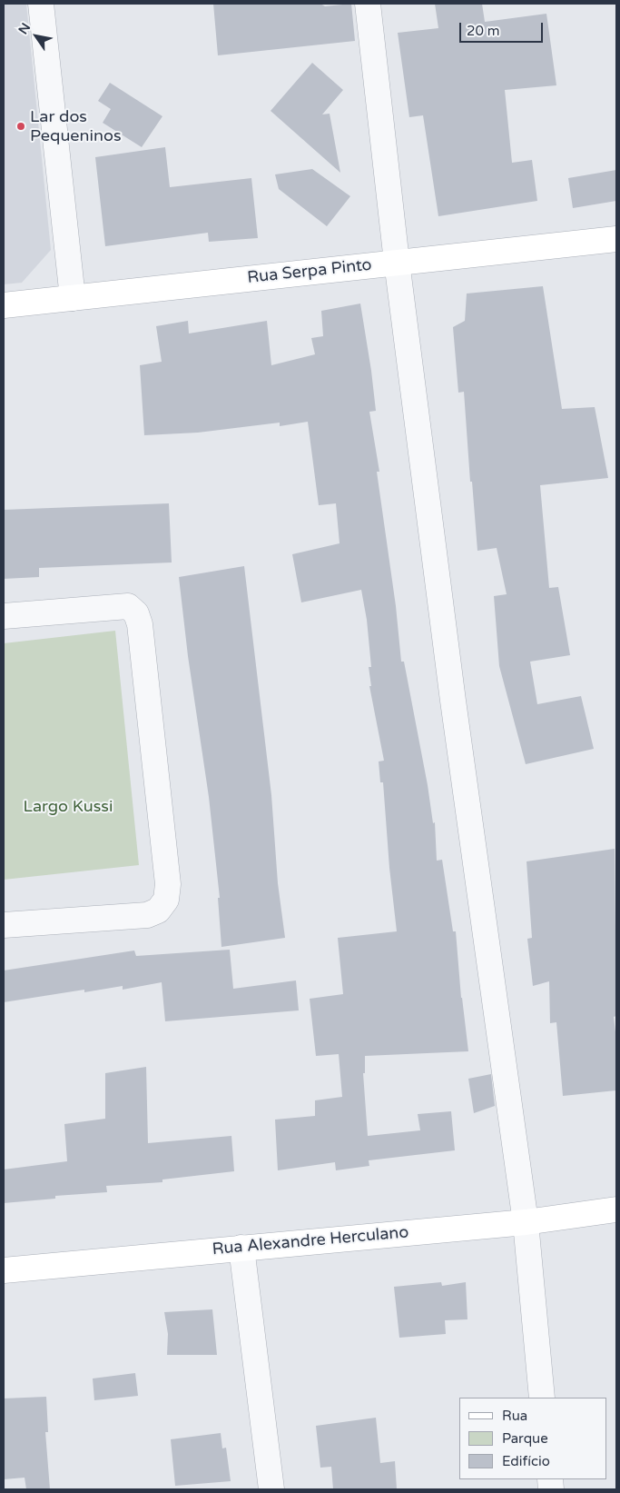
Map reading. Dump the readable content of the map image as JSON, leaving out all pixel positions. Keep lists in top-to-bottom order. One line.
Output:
{"streets":{"main road":["Rua Serpa Pinto","Rua Alexandre Herculano"]},"parks":["Largo Kussi"],"places":["Lar dos Pequeninos"],"legend":["Rua","Parque","Edifício"],"scale_bar":"20 m","north":"top left"}
